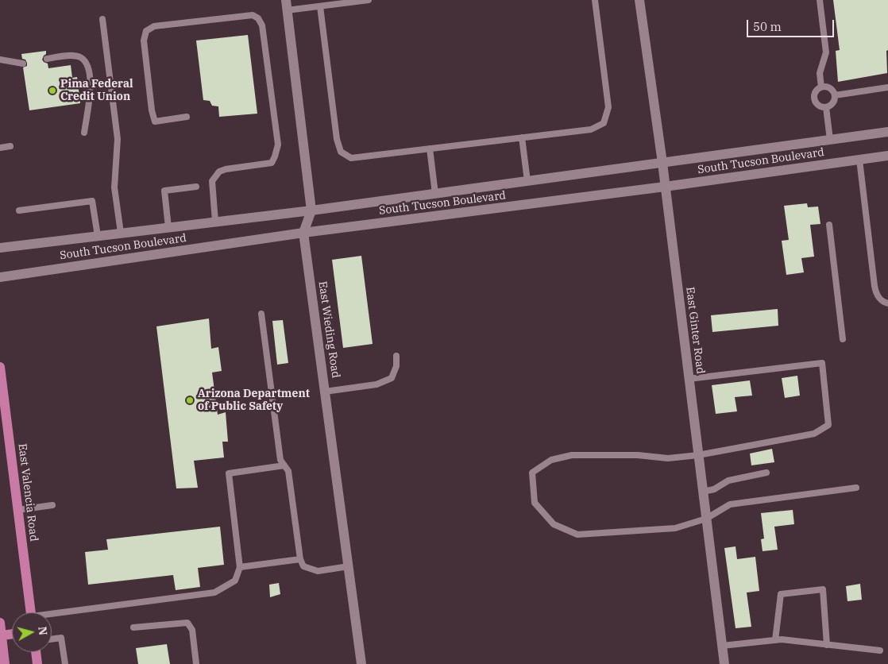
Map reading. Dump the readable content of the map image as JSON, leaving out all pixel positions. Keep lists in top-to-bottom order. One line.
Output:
{"streets":{"main road":["South Tucson Boulevard","East Wieding Road","East Ginter Road","East Valencia Road"]},"crossings":[["South Tucson Boulevard","East Wieding Road"],["South Tucson Boulevard","East Ginter Road"]],"places":["Pima Federal Credit Union","Arizona Department of Public Safety"],"scale_bar":"50 m","north":"right"}
